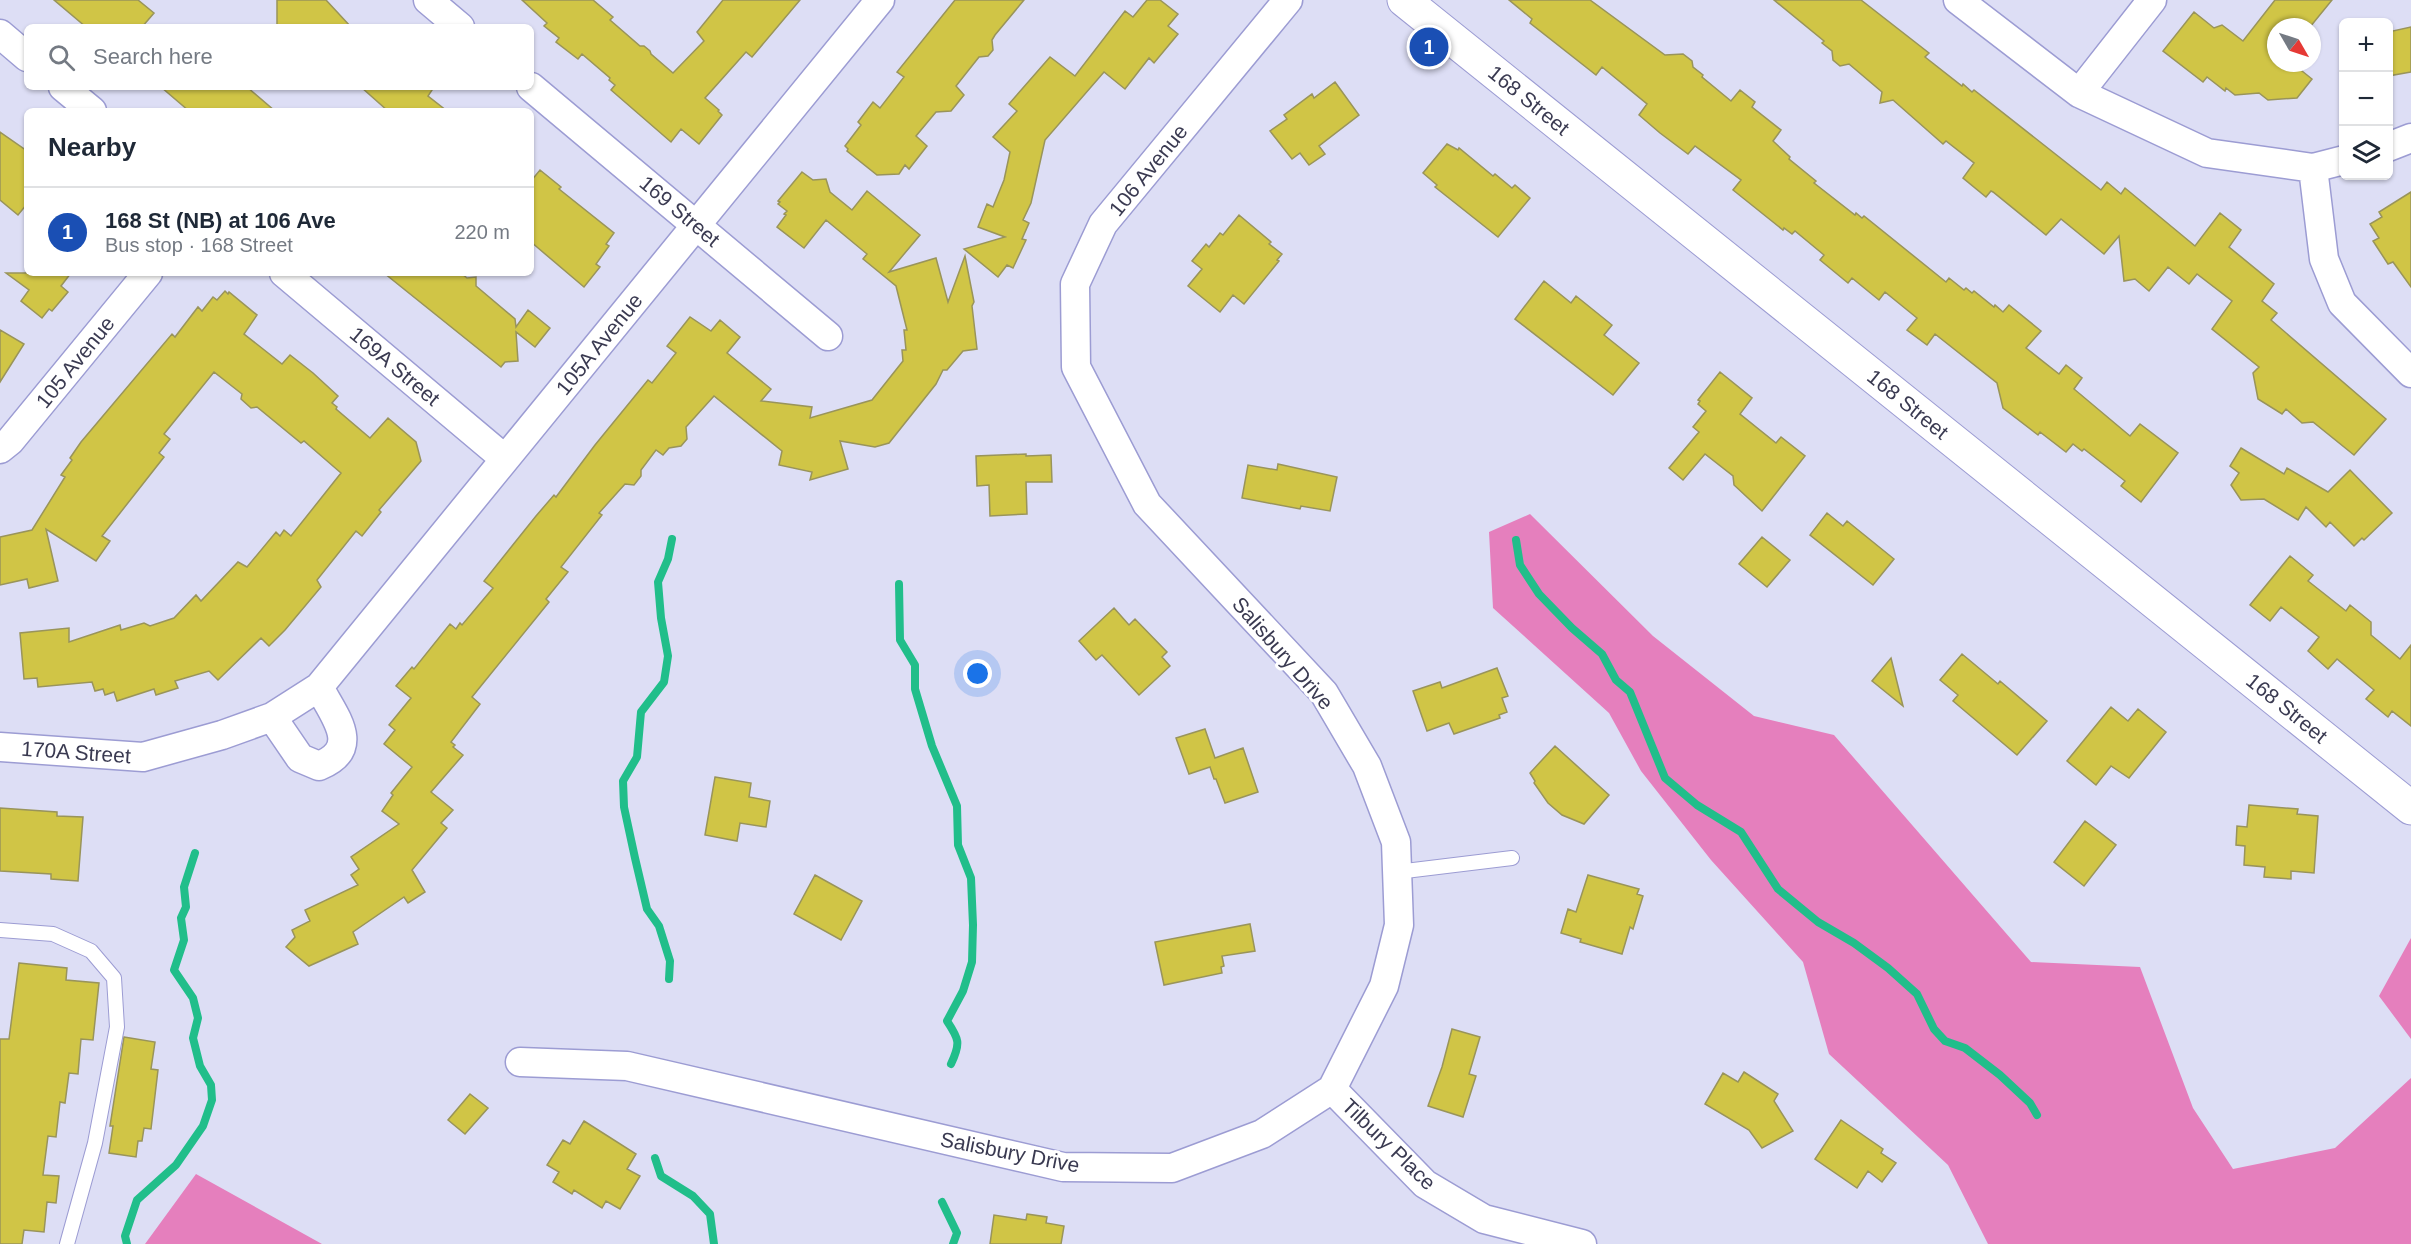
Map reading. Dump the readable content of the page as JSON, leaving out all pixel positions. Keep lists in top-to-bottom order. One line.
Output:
{"streets":{"street":["168 Street","106 Avenue","169 Street","105A Avenue","105 Avenue","169A Street","Salisbury Drive","170A Street","Tilbury Place"]},"crossings":[["106 Avenue","Salisbury Drive"],["169 Street","105A Avenue"],["105A Avenue","169A Street"],["105A Avenue","170A Street"],["Salisbury Drive","Tilbury Place"]],"north":"bottom right","page":{"map_buttons":["+","−"],"search":"Search here","pins":"1","heading":"Nearby","list":[{"mark":"1","name":"168 St (NB) at 106 Ave","note":"Bus stop · 168 Street","value":"220 m"}]}}
